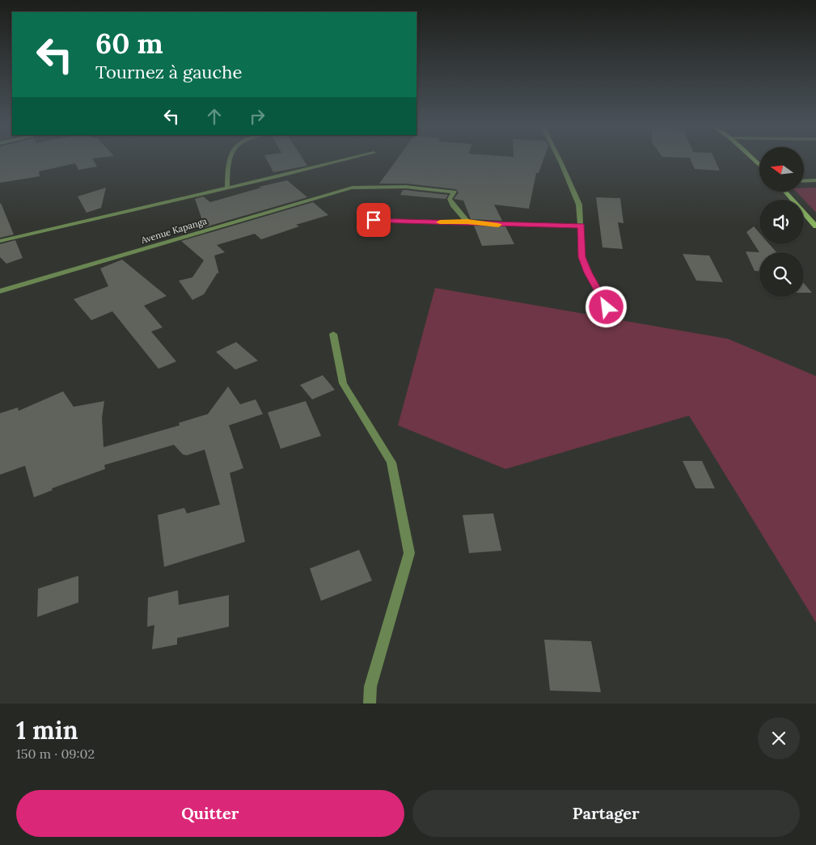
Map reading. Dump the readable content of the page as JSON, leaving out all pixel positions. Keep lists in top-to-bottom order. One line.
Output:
{"streets":{"street":["Avenue Kapanga"]},"north":"left","page":{"turn":["60 m","Tournez à gauche"],"heading":["1 min","150 m · 09:02"],"buttons":["Quitter","Partager"]}}
